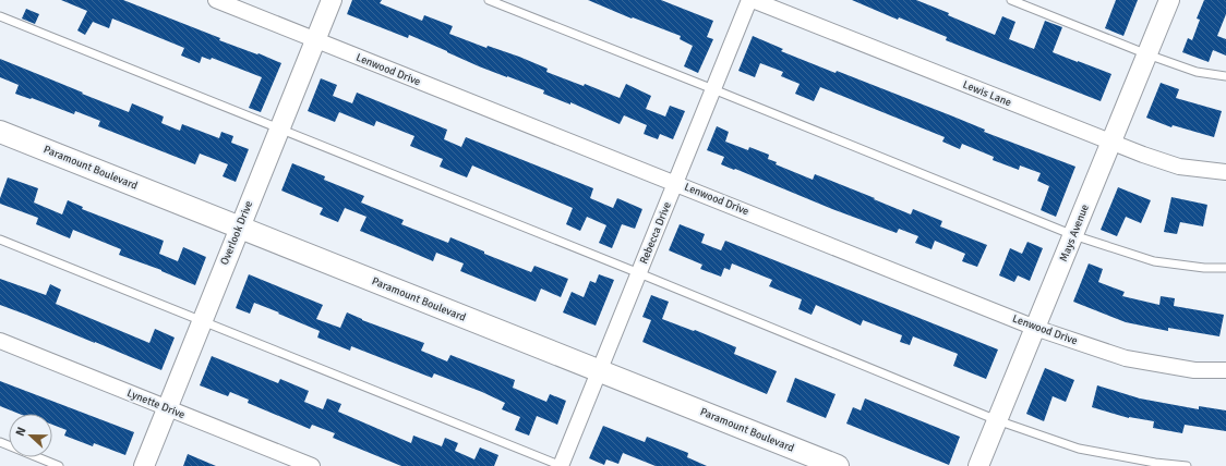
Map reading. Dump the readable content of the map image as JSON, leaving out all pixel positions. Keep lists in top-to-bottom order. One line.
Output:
{"streets":{"main road":["Paramount Boulevard"],"street":["Lenwood Drive","Lewis Lane","Overlook Drive","Rebecca Drive","Mays Avenue","Lynette Drive"]},"crossings":[["Lenwood Drive","Overlook Drive"],["Lenwood Drive","Rebecca Drive"],["Lenwood Drive","Mays Avenue"],["Lewis Lane","Rebecca Drive"],["Lewis Lane","Mays Avenue"],["Paramount Boulevard","Overlook Drive"],["Paramount Boulevard","Rebecca Drive"],["Overlook Drive","Lynette Drive"]],"north":"left"}
